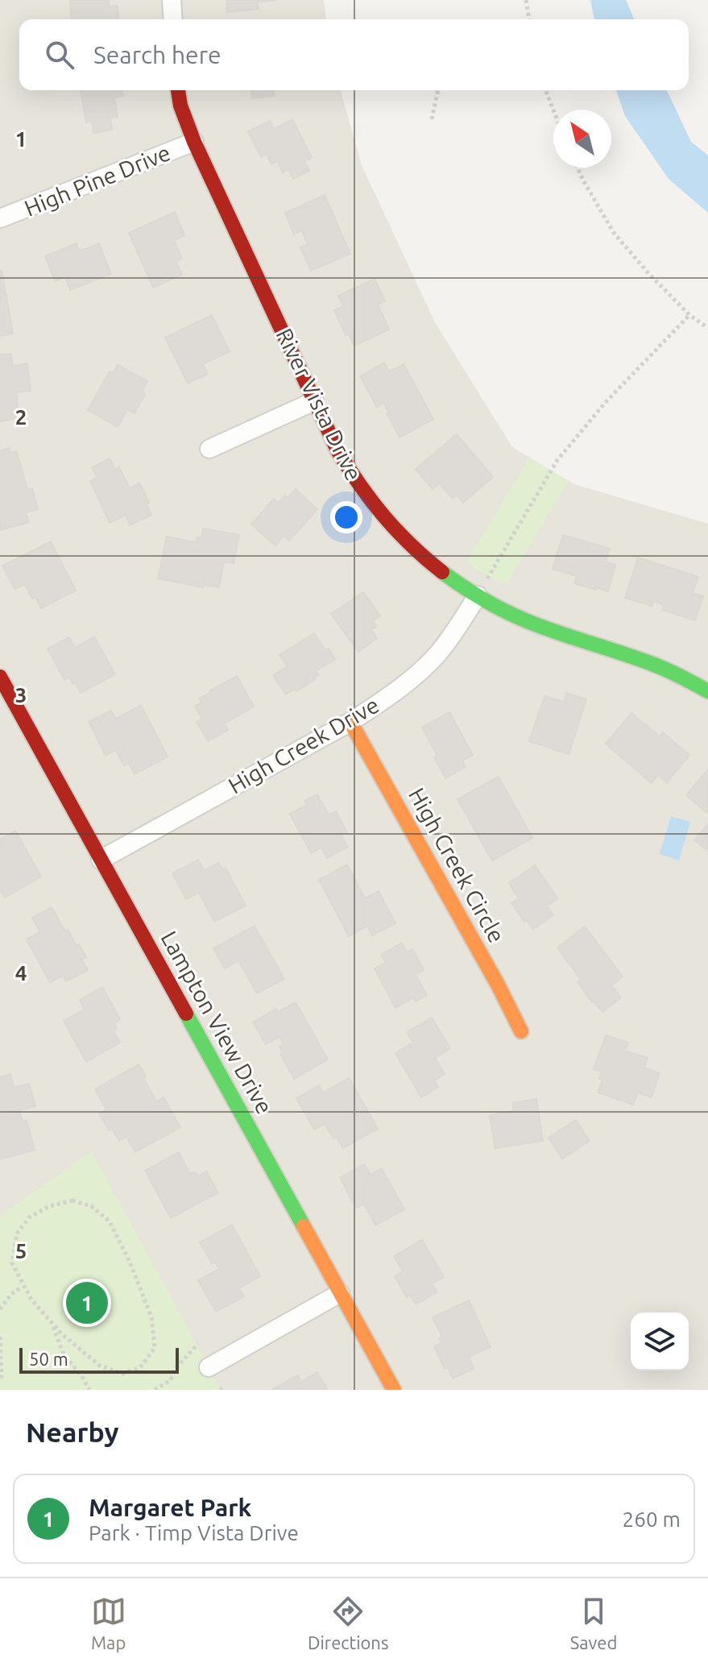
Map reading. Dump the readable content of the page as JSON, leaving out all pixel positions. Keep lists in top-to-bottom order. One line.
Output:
{"streets":{"street":["High Pine Drive","River Vista Drive","High Creek Drive","High Creek Circle","Lampton View Drive"]},"crossings":[["High Pine Drive","River Vista Drive"],["River Vista Drive","High Creek Drive"],["High Creek Drive","High Creek Circle"],["High Creek Drive","Lampton View Drive"]],"scale_bar":"50 m","north":"top left","page":{"search":"Search here","pins":"1","scale":"50 m","heading":"Nearby","list":[{"mark":"1","name":"Margaret Park","note":"Park · Timp Vista Drive","value":"260 m"}],"nav":["Map","Directions","Saved"]},"grid":{"rows":["1","2","3","4","5"]}}
